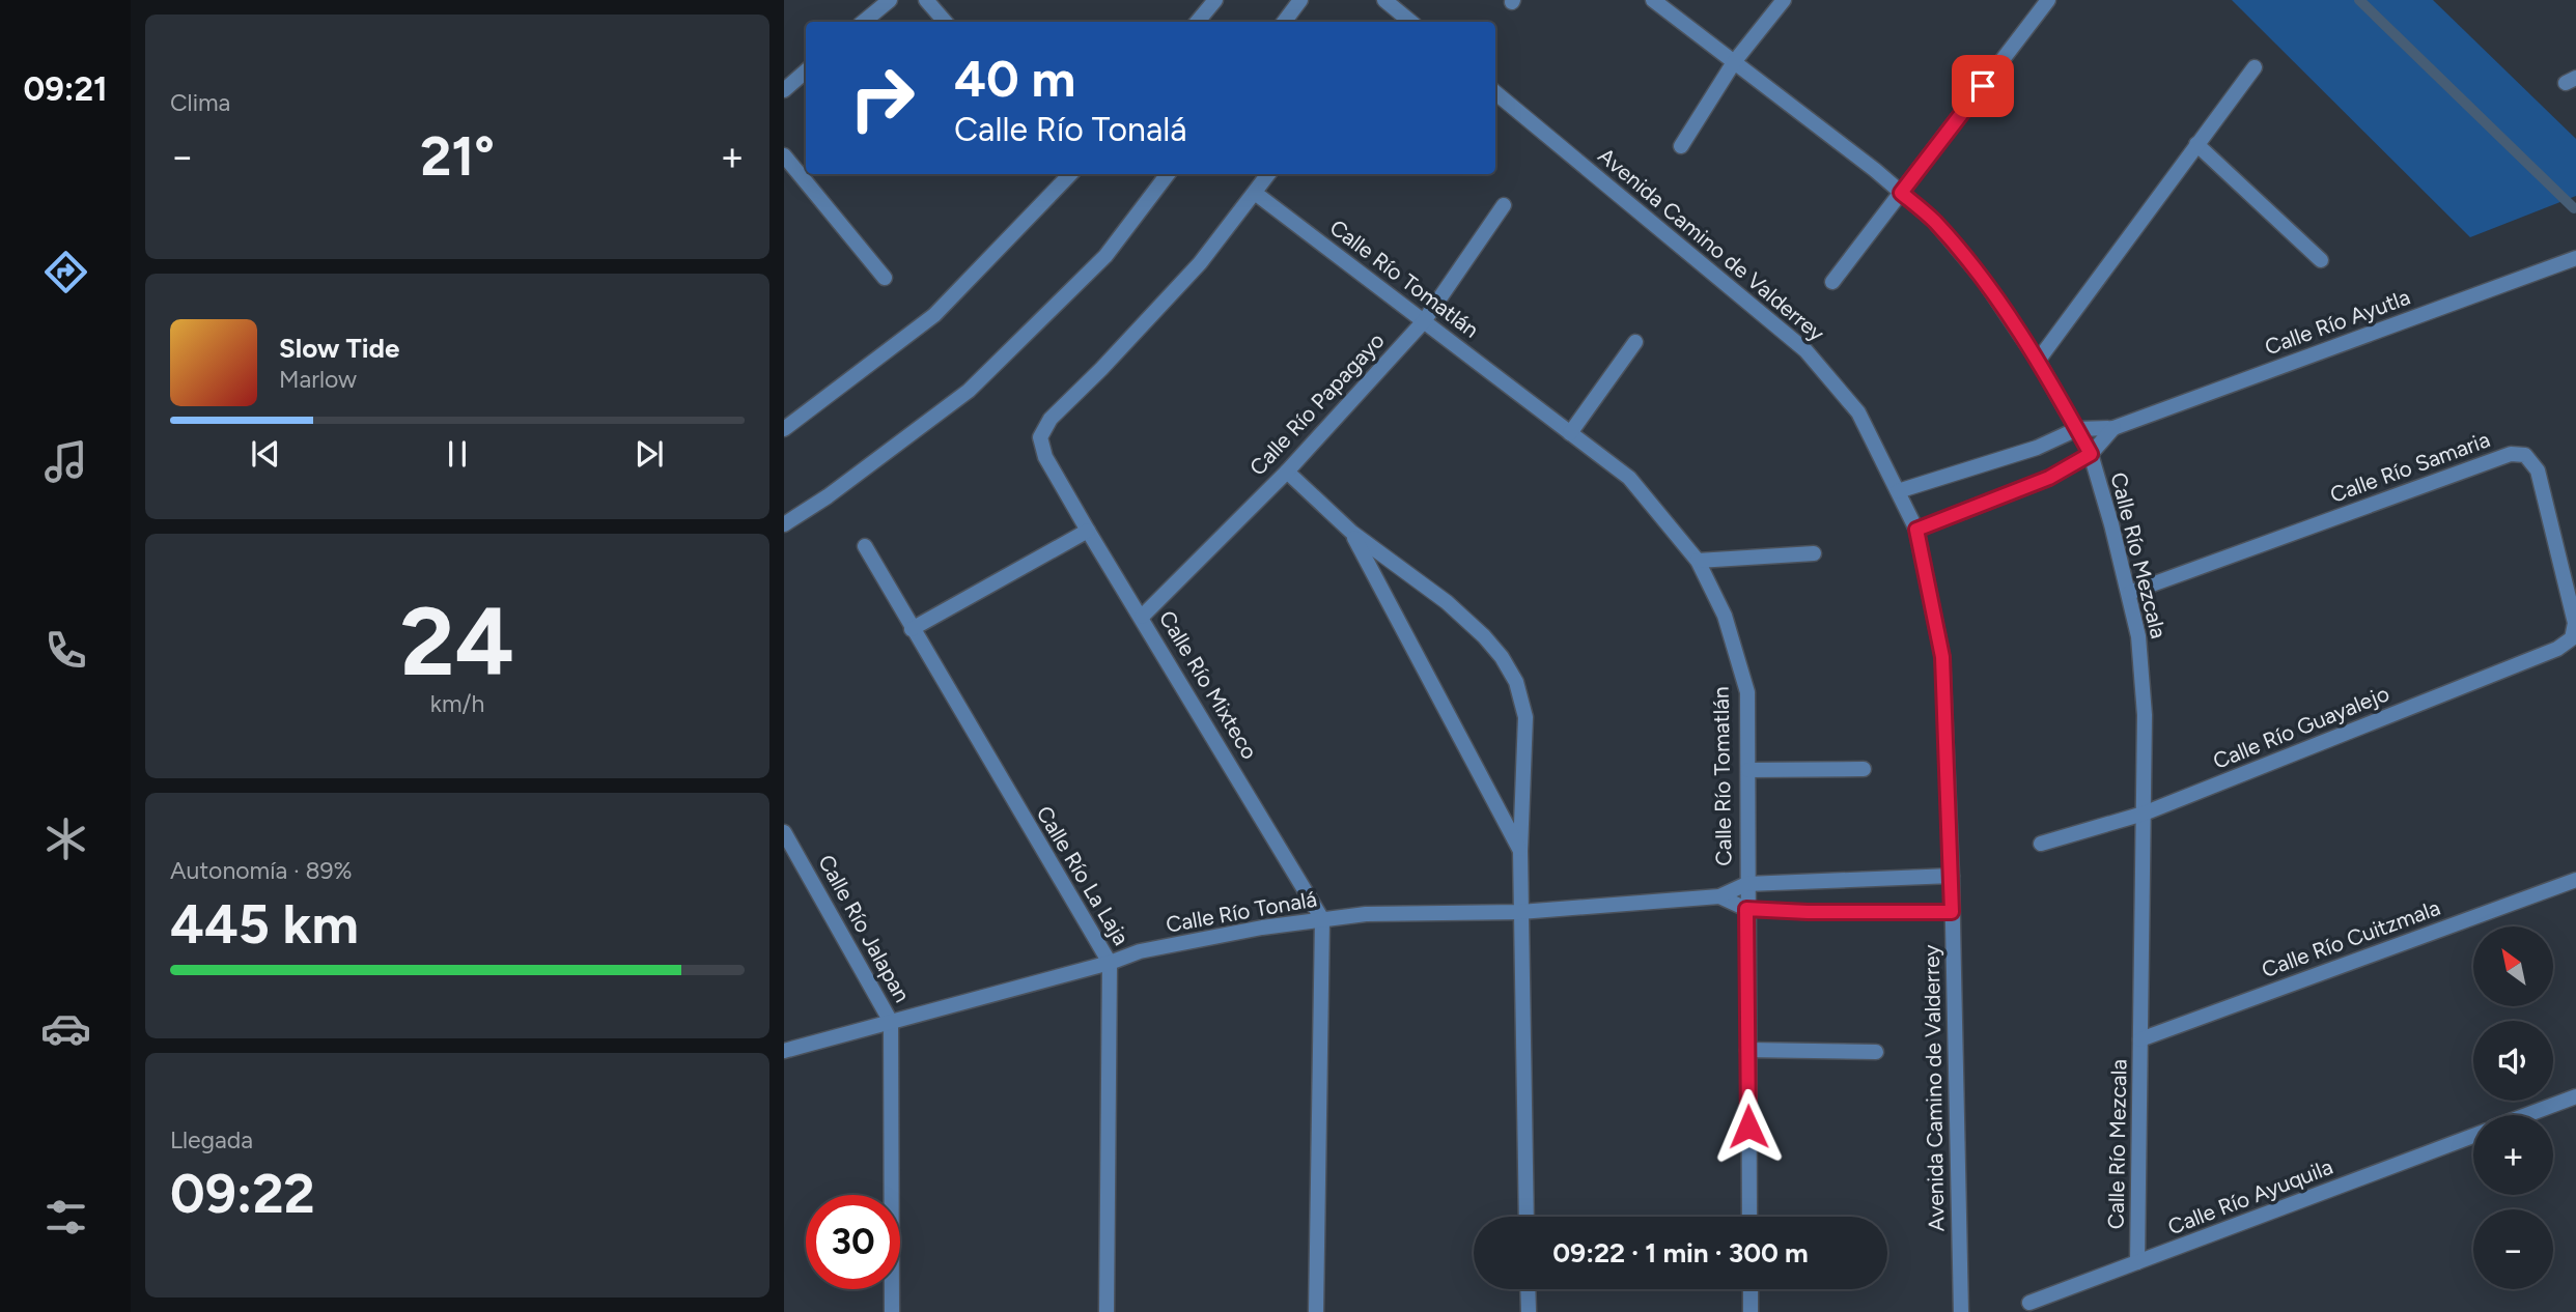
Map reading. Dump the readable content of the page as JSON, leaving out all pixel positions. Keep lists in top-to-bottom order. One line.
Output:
{"streets":{"street":["Avenida Camino de Valderrey","Calle Río Tomatlán","Calle Río Ayutla","Calle Río Papagayo","Calle Río Samaria","Calle Río Mezcala","Calle Río Mixteco","Calle Río Guayalejo","Calle Río La Laja","Calle Río Tonalá","Calle Río Jalapan","Calle Río Cuitzmala","Calle Río Ayuquila"]},"crossings":[["Avenida Camino de Valderrey","Calle Río Ayutla"],["Avenida Camino de Valderrey","Calle Río Tonalá"],["Calle Río Tomatlán","Calle Río Papagayo"],["Calle Río Tomatlán","Calle Río Mixteco"],["Calle Río Tomatlán","Calle Río Tonalá"],["Calle Río Ayutla","Calle Río Mezcala"],["Calle Río Papagayo","Calle Río Mixteco"],["Calle Río Samaria","Calle Río Mezcala"],["Calle Río Samaria","Calle Río Guayalejo"],["Calle Río Mezcala","Calle Río Guayalejo"],["Calle Río Mezcala","Calle Río Cuitzmala"],["Calle Río Mezcala","Calle Río Ayuquila"],["Calle Río Mixteco","Calle Río Tonalá"],["Calle Río La Laja","Calle Río Tonalá"],["Calle Río Tonalá","Calle Río Jalapan"]],"north":"top left","page":{"tabs":"09:21","tile":["Clima",["24","km/h"],["Autonomía · 89%","445 km"],["Llegada","09:22"]],"turn":["40 m","Calle Río Tonalá"],"heat":["−","21°","+"],"song":["Slow Tide","Marlow"],"map_buttons":["+","−"],"limit":"30","trip":"09:22 · 1 min · 300 m"}}
